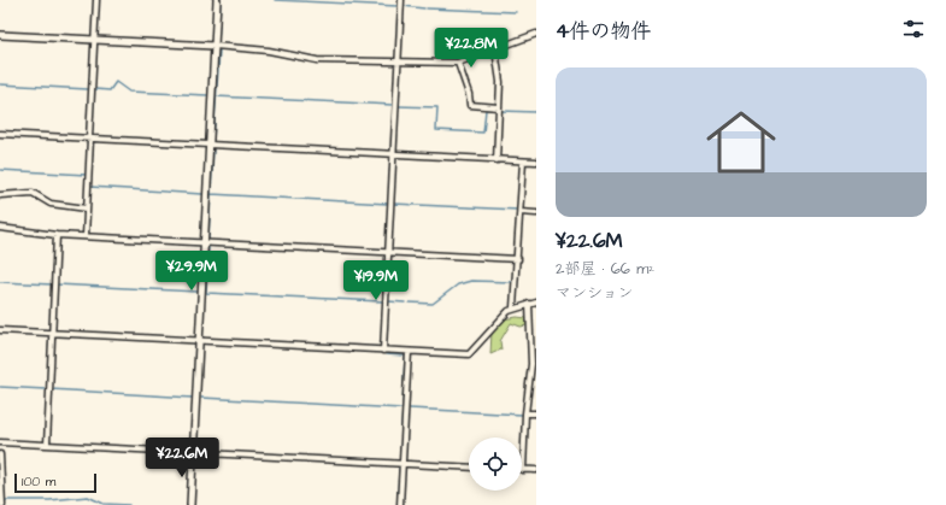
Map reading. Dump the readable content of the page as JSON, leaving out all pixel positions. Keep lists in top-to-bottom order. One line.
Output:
{"scale_bar":"100 m","page":{"heading":"4件の物件","price":["¥22.8M","¥29.9M","¥19.9M","¥22.6M"],"list":[{"name":"¥22.6M","note":"2部屋 · 66 m² · マンション"}],"scale":"100 m"}}
